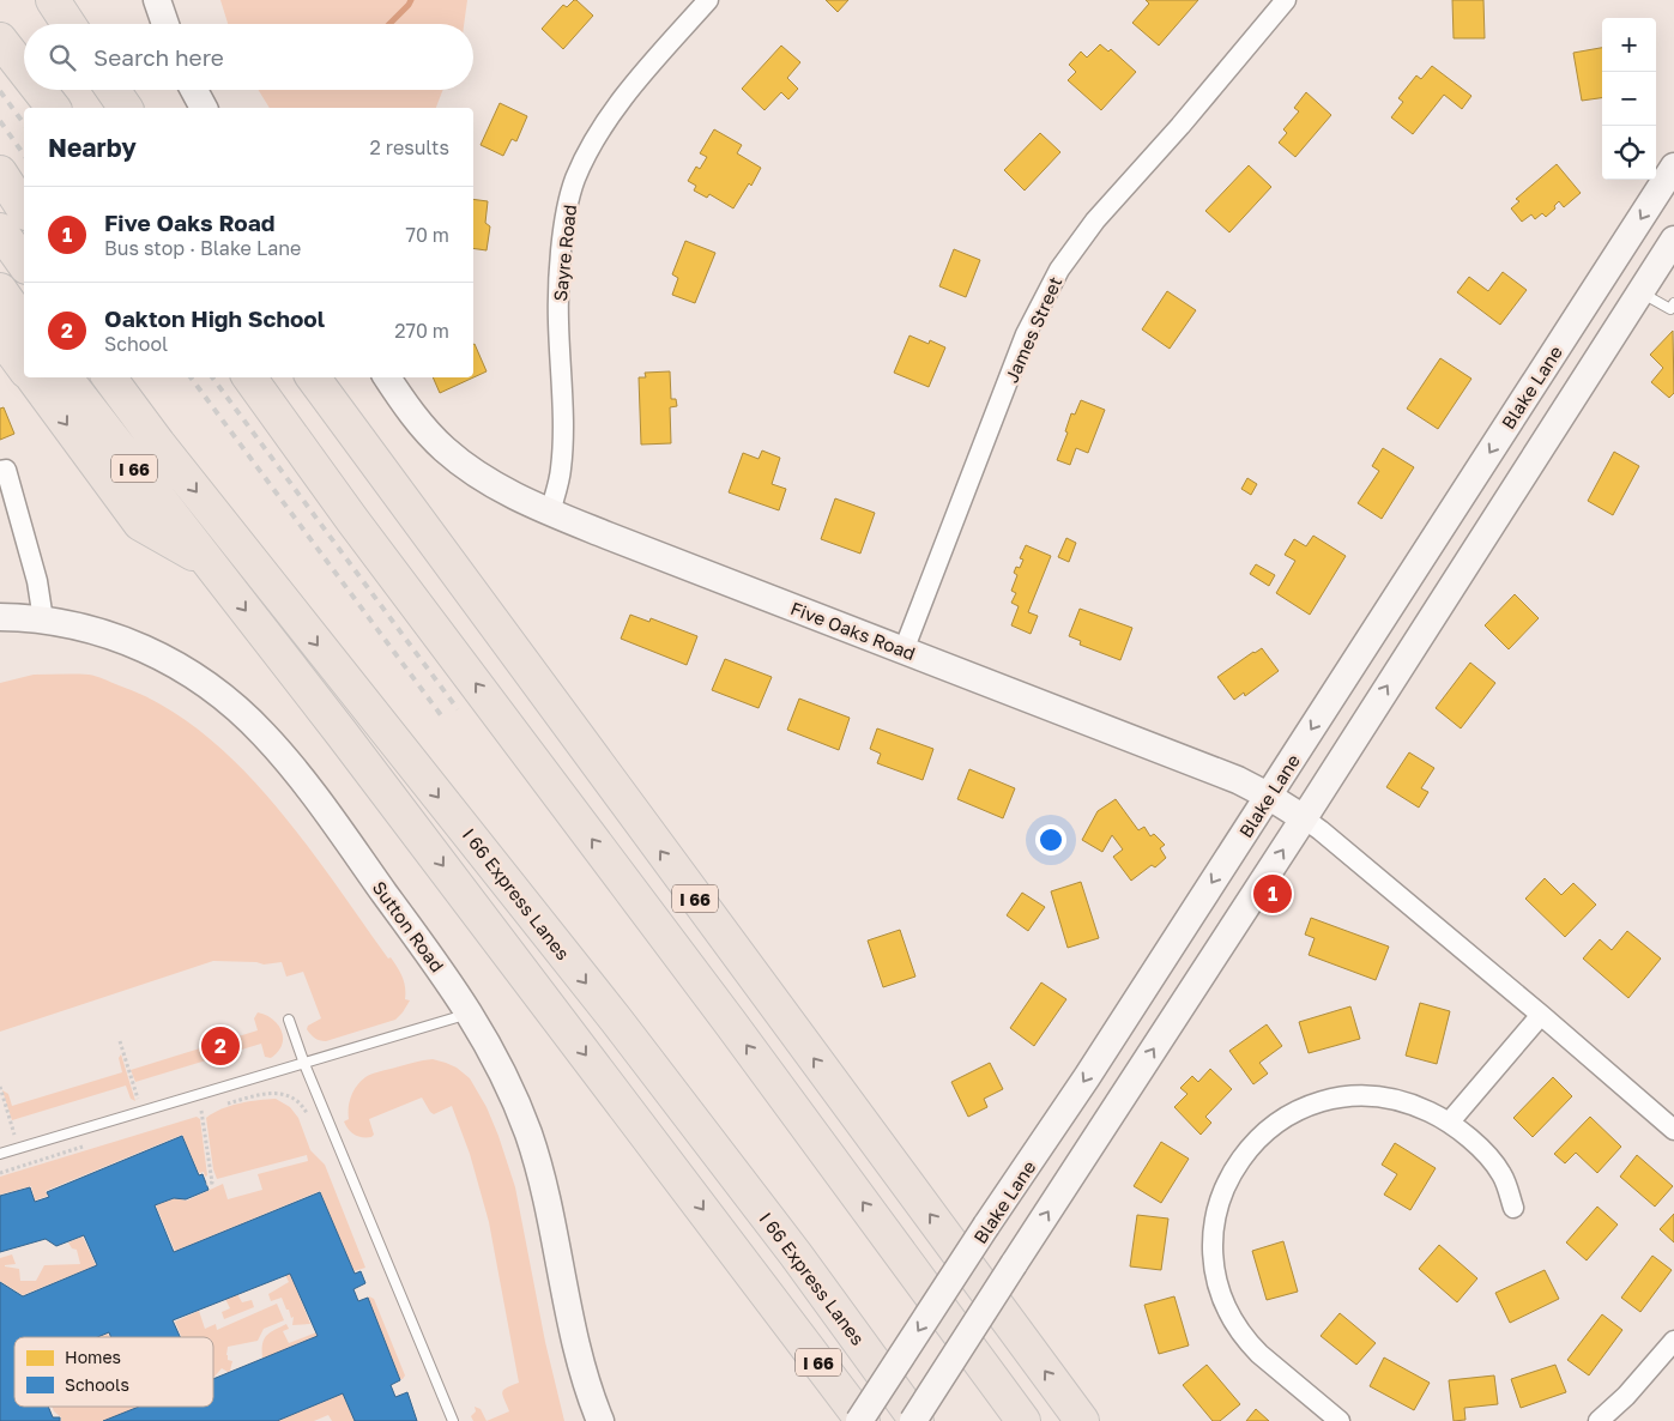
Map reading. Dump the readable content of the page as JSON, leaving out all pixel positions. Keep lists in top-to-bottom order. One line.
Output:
{"streets":{"highway":["I 66","I 66 Express Lanes"],"main road":["Blake Lane","Five Oaks Road","Sutton Road"],"street":["Sayre Road","James Street"]},"crossings":[["Sayre Road","Five Oaks Road"],["James Street","Five Oaks Road"],["Blake Lane","I 66"],["Blake Lane","Five Oaks Road"]],"legend":["Homes","Schools"],"page":{"map_buttons":["+","−"],"search":"Search here","heading":["Nearby","2 results"],"list":[{"mark":"1","name":"Five Oaks Road","note":"Bus stop · Blake Lane","value":"70 m"},{"mark":"2","name":"Oakton High School","note":"School","value":"270 m"}],"pins":["1","2"]}}
